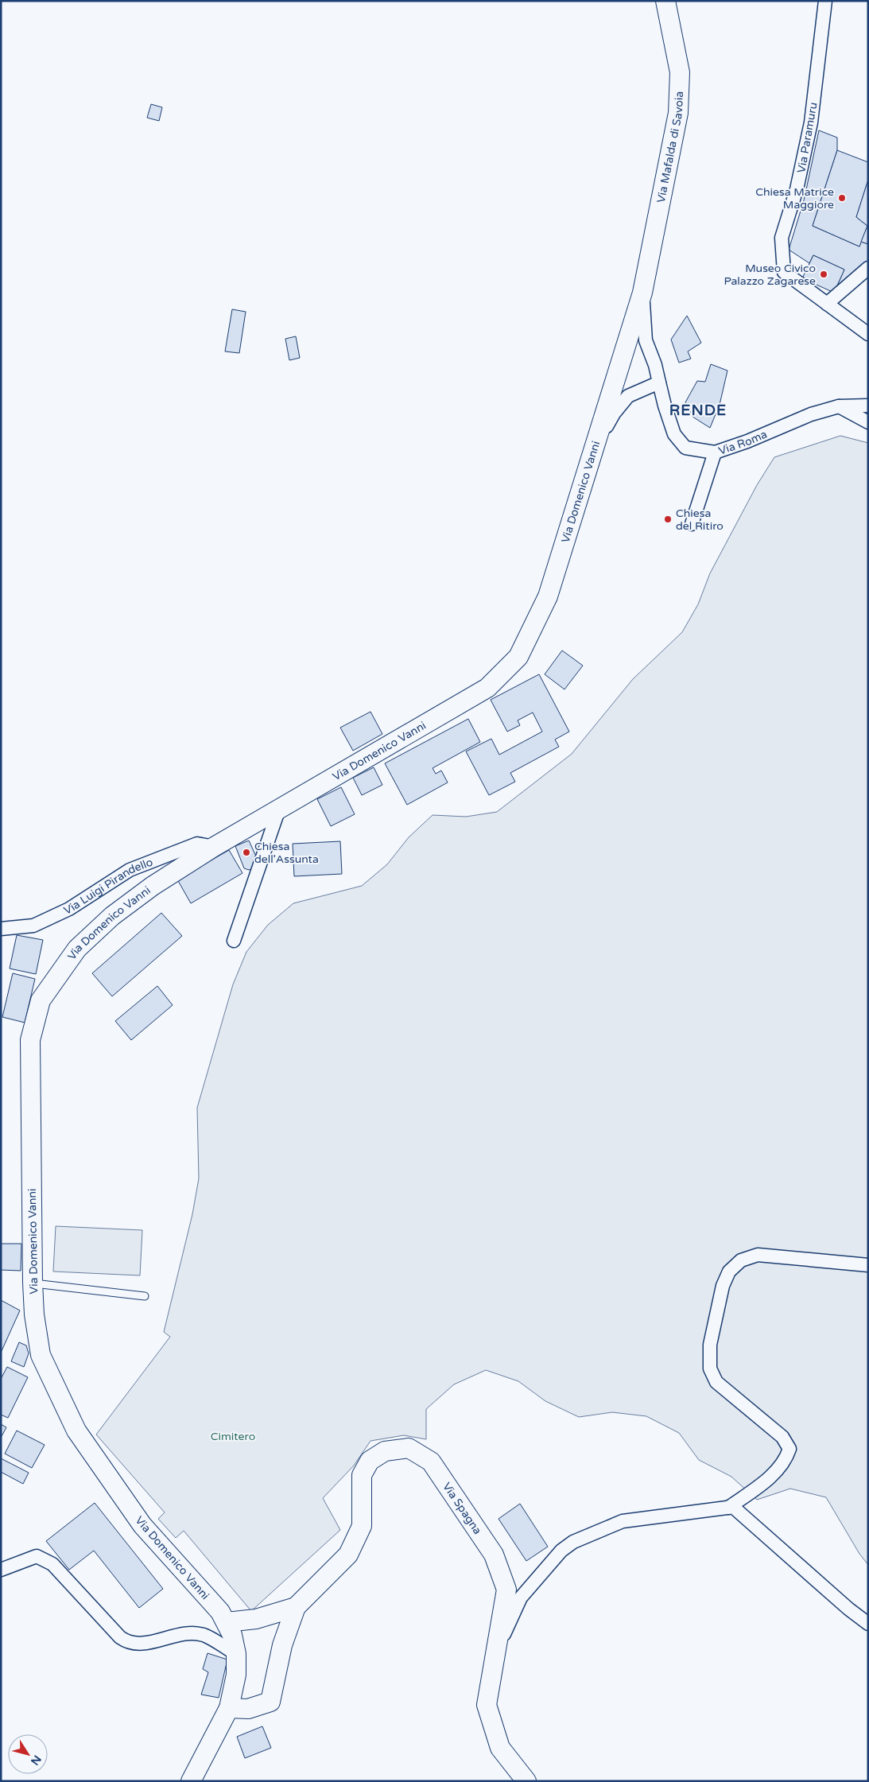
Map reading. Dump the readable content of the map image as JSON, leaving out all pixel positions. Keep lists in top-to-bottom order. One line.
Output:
{"streets":{"main road":["Via Mafalda di Savoia","Via Domenico Vanni","Via Spagna"],"street":["Via Paramuru","Via Roma","Via Luigi Pirandello"]},"crossings":[["Via Mafalda di Savoia","Via Roma"],["Via Mafalda di Savoia","Via Domenico Vanni"],["Via Roma","Via Domenico Vanni"],["Via Domenico Vanni","Via Luigi Pirandello"],["Via Domenico Vanni","Via Spagna"]],"districts":["RENDE"],"parks":["Cimitero"],"places":["Chiesa Matrice Maggiore","Museo Civico Palazzo Zagarese","Chiesa del Ritiro","Chiesa dell'Assunta"],"north":"bottom right"}
